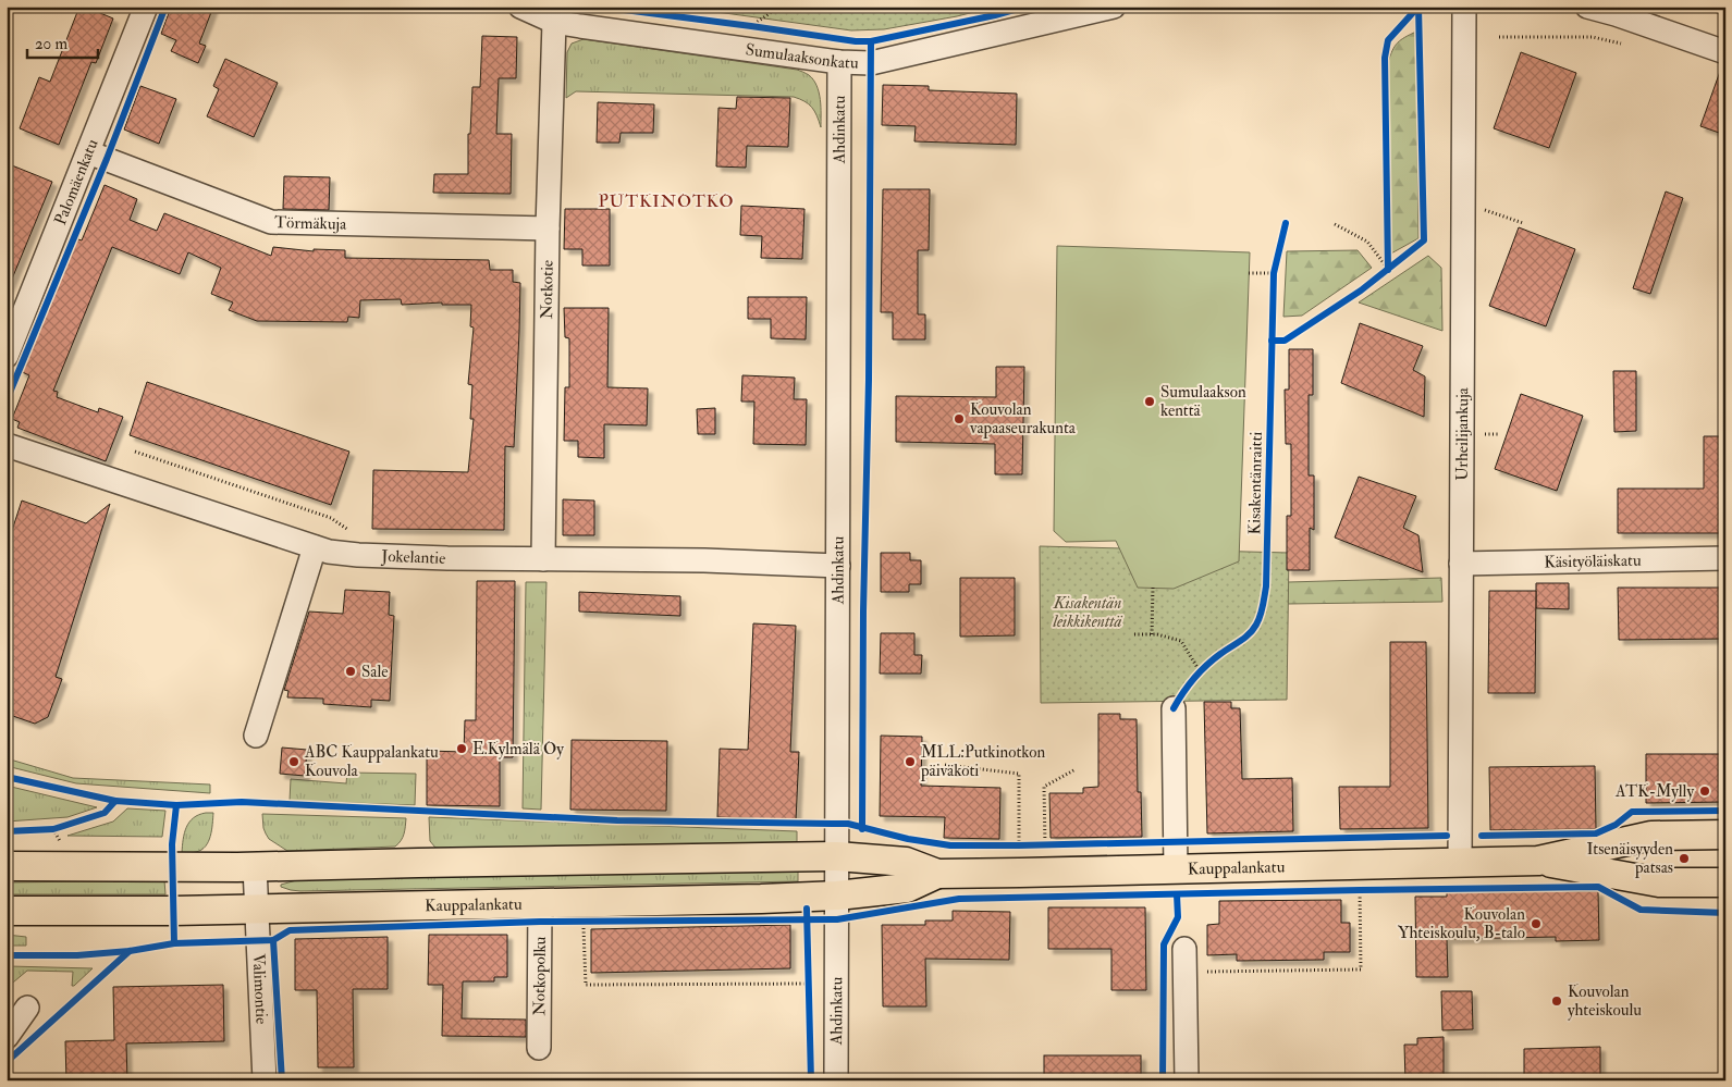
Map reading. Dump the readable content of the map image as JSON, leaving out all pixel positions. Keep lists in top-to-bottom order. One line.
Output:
{"streets":{"main road":["Kauppalankatu"],"street":["Sumulaaksonkatu","Ahdinkatu","Palomäenkatu","Törmäkuja","Notkotie","Urheilijankuja","Jokelantie","Käsityöläiskatu","Notkopolku","Valimontie"],"cycle path":["Kisakentänraitti"]},"crossings":[["Sumulaaksonkatu","Ahdinkatu"],["Sumulaaksonkatu","Notkotie"],["Ahdinkatu","Jokelantie"],["Ahdinkatu","Kauppalankatu"],["Palomäenkatu","Törmäkuja"],["Törmäkuja","Notkotie"],["Notkotie","Jokelantie"],["Urheilijankuja","Käsityöläiskatu"],["Urheilijankuja","Kauppalankatu"],["Kauppalankatu","Notkopolku"],["Kauppalankatu","Valimontie"]],"districts":["PUTKINOTKO"],"parks":["Kisakentän leikkikenttä"],"places":["Sumulaakson kenttä","Kouvolan vapaaseurakunta","Sale","E.Kylmälä Oy","ABC Kauppalankatu Kouvola","MLL:Putkinotkon päiväkoti","ATK-Mylly","Itsenäisyyden patsas","Kouvolan Yhteiskoulu, B-talo","Kouvolan yhteiskoulu"],"scale_bar":"20 m"}
